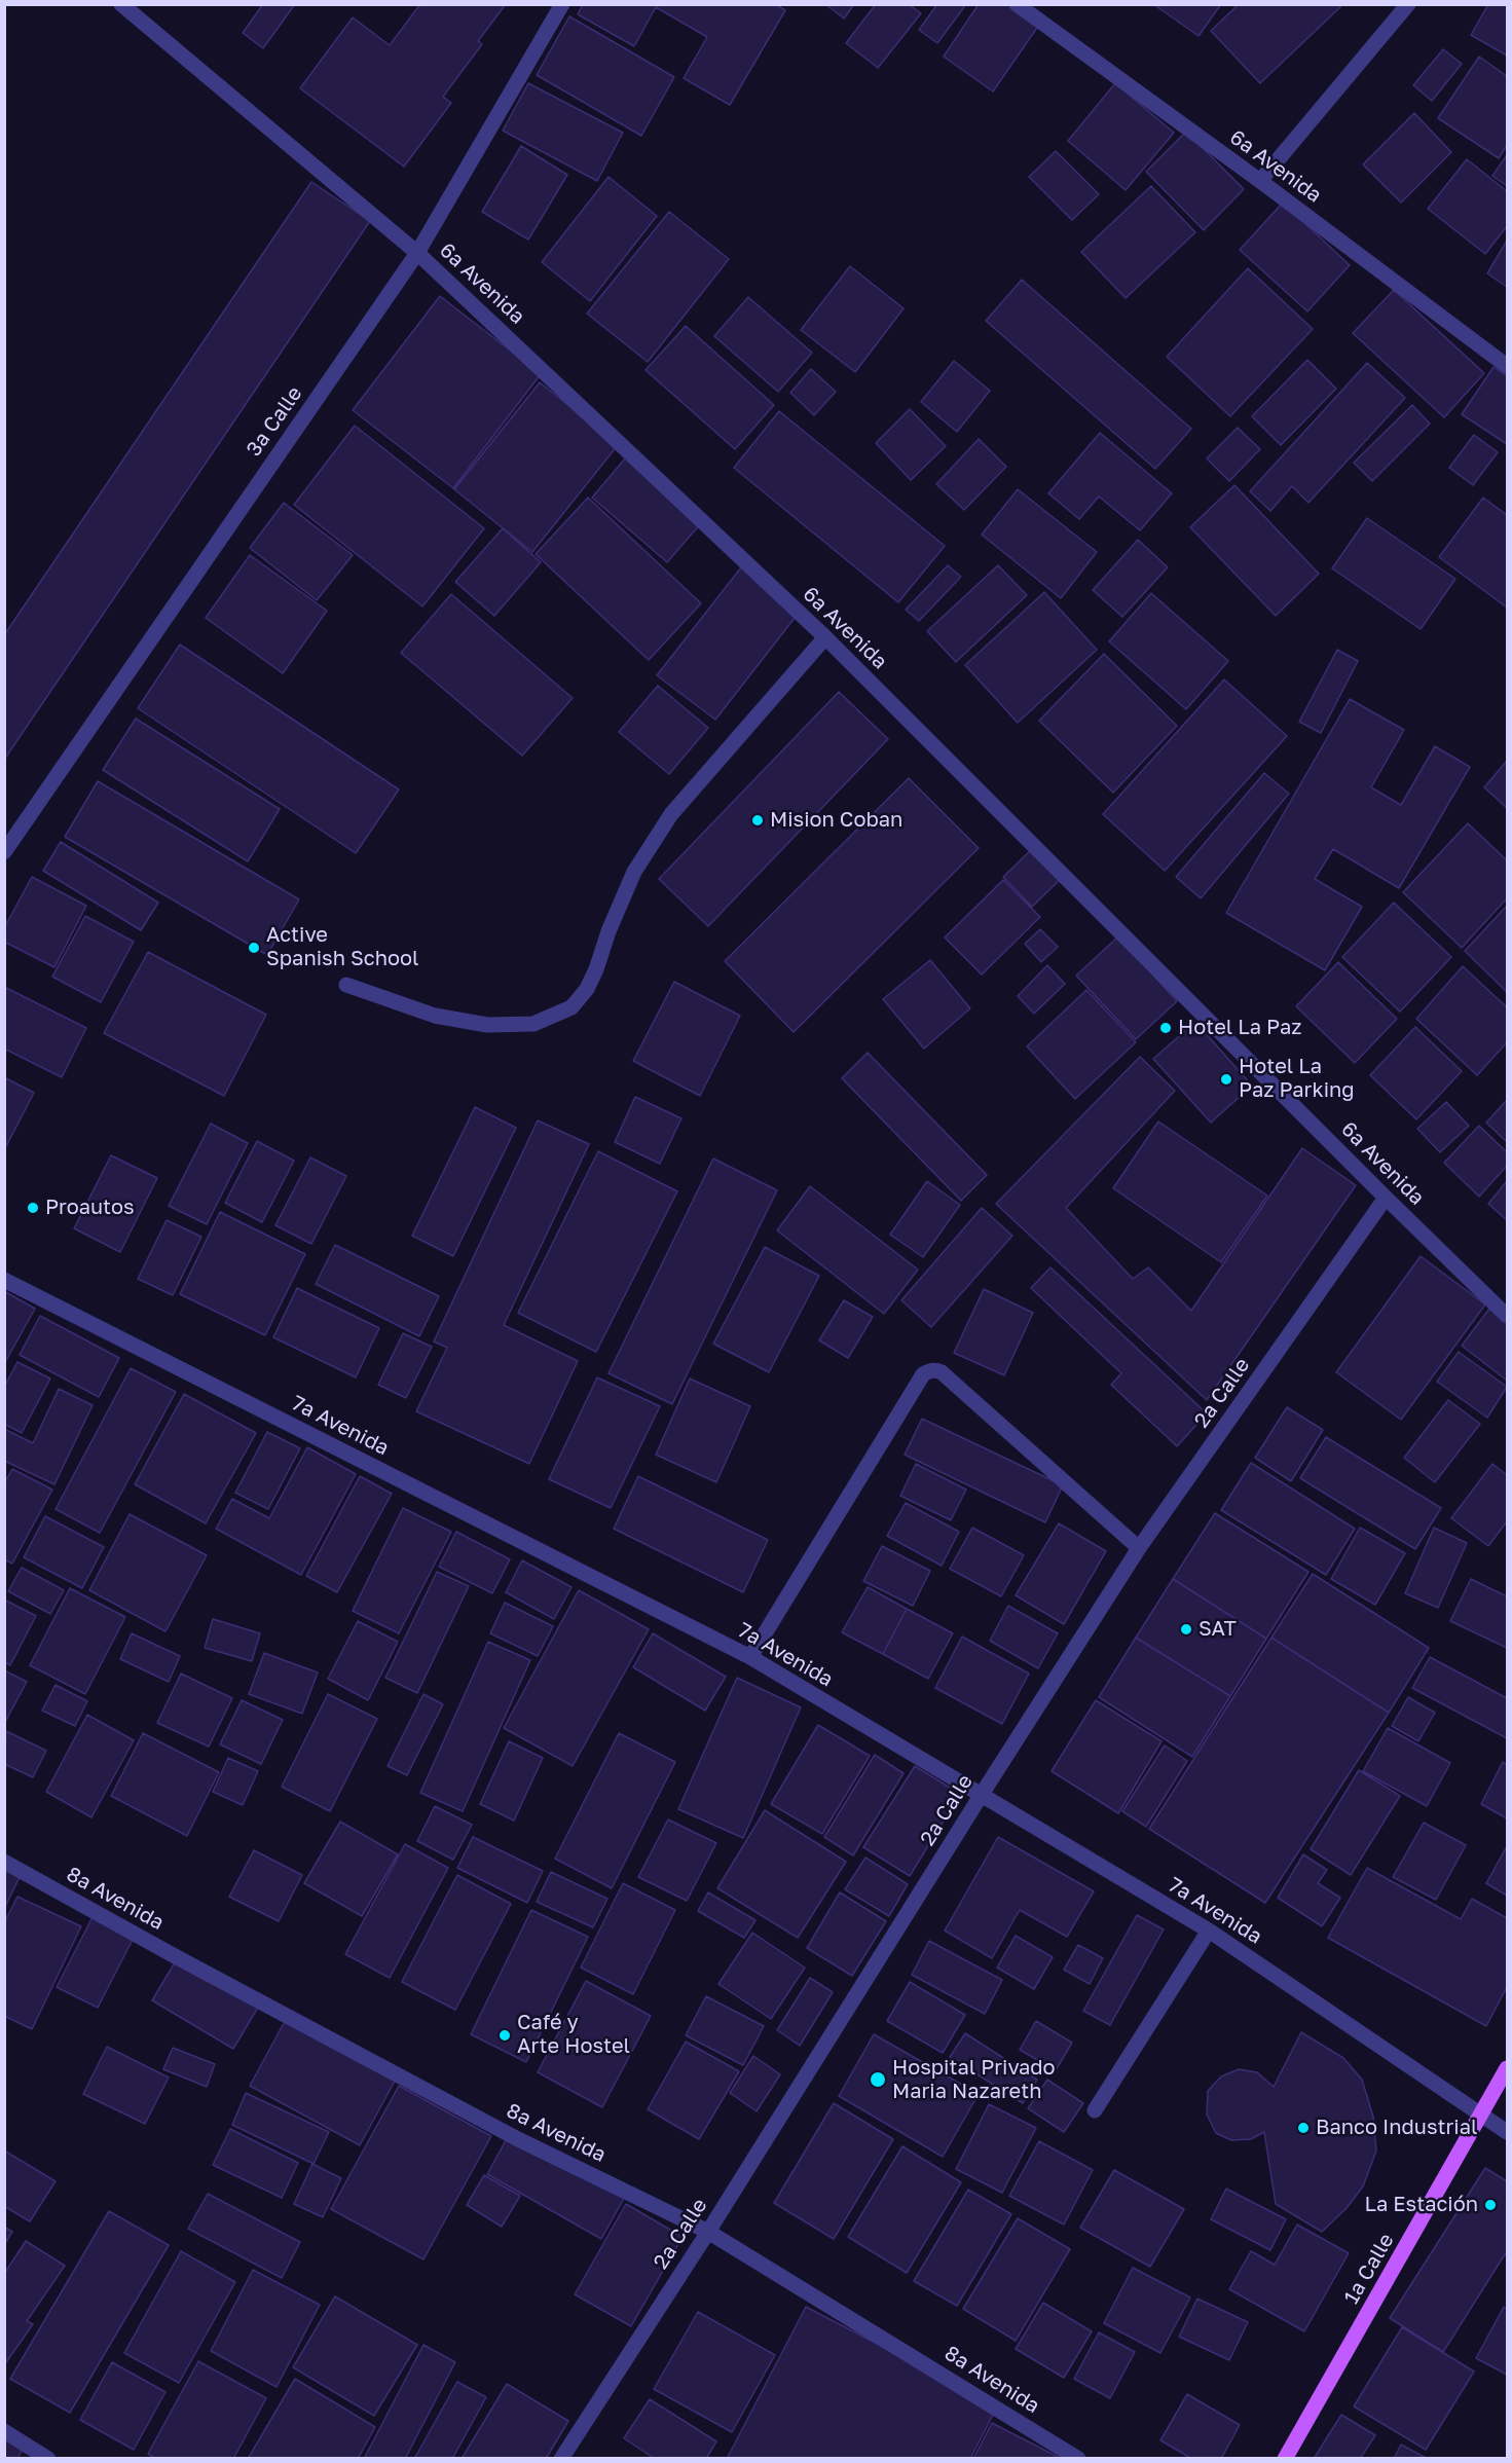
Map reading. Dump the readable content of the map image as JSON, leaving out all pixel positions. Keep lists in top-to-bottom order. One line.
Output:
{"streets":{"main road":["1a Calle"],"street":["6a Avenida","3a Calle","2a Calle","7a Avenida","8a Avenida"]},"crossings":[["6a Avenida","3a Calle"],["6a Avenida","2a Calle"],["2a Calle","7a Avenida"],["2a Calle","8a Avenida"],["7a Avenida","1a Calle"]],"places":["Mision Coban","Active Spanish School","Hotel La Paz","Hotel La Paz Parking","Proautos","SAT","Café y Arte Hostel","Hospital Privado Maria Nazareth","Banco Industrial","La Estación"]}
